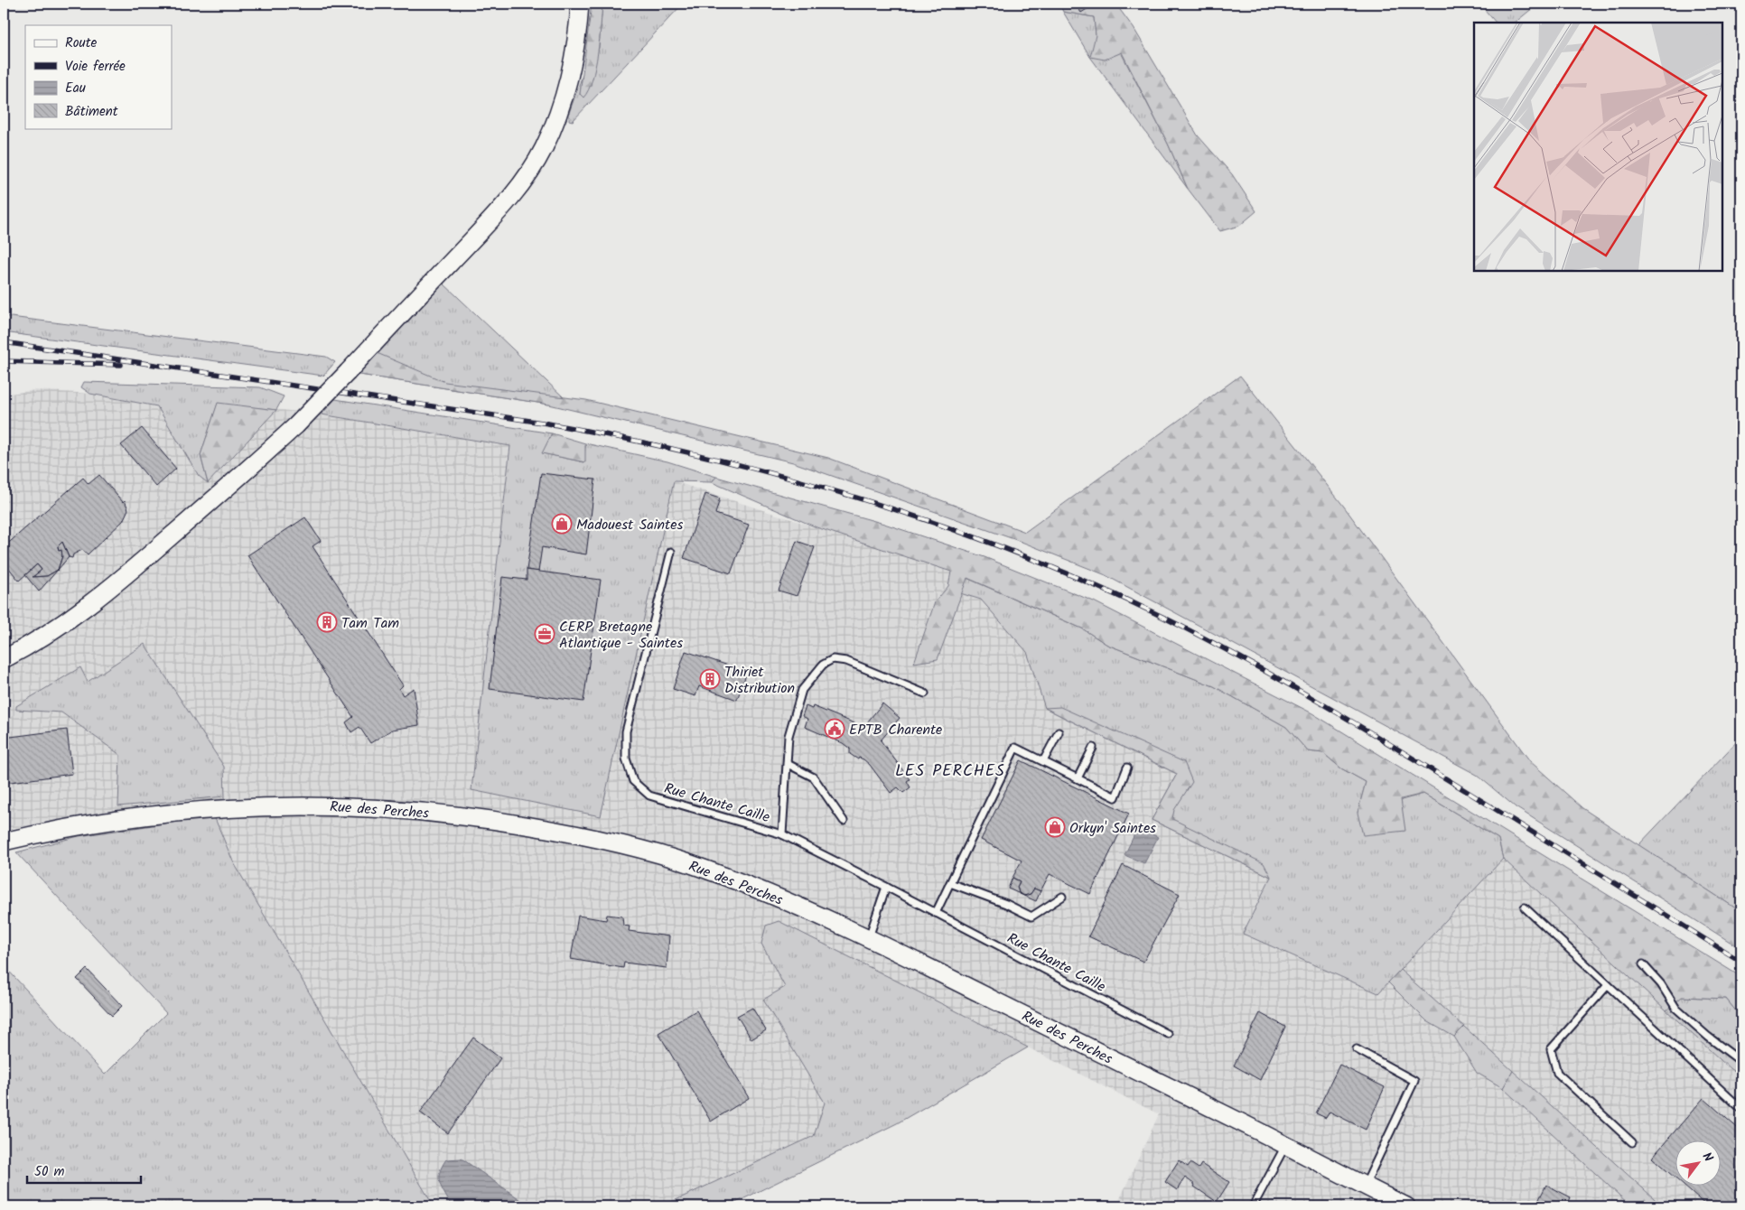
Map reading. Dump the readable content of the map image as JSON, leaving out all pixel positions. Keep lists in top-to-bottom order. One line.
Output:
{"streets":{"street":["Rue des Perches"],"lane":["Rue Chante Caille"]},"districts":["LES PERCHES"],"places":{"shop":["Madouest Saintes","Orkyn' Saintes"],"building":["Tam Tam","Thiriet Distribution"],"office":["CERP Bretagne Atlantique - Saintes"],"public building":["EPTB Charente"]},"legend":["Route","Voie ferrée","Eau","Bâtiment"],"scale_bar":"50 m","north":"top right"}
